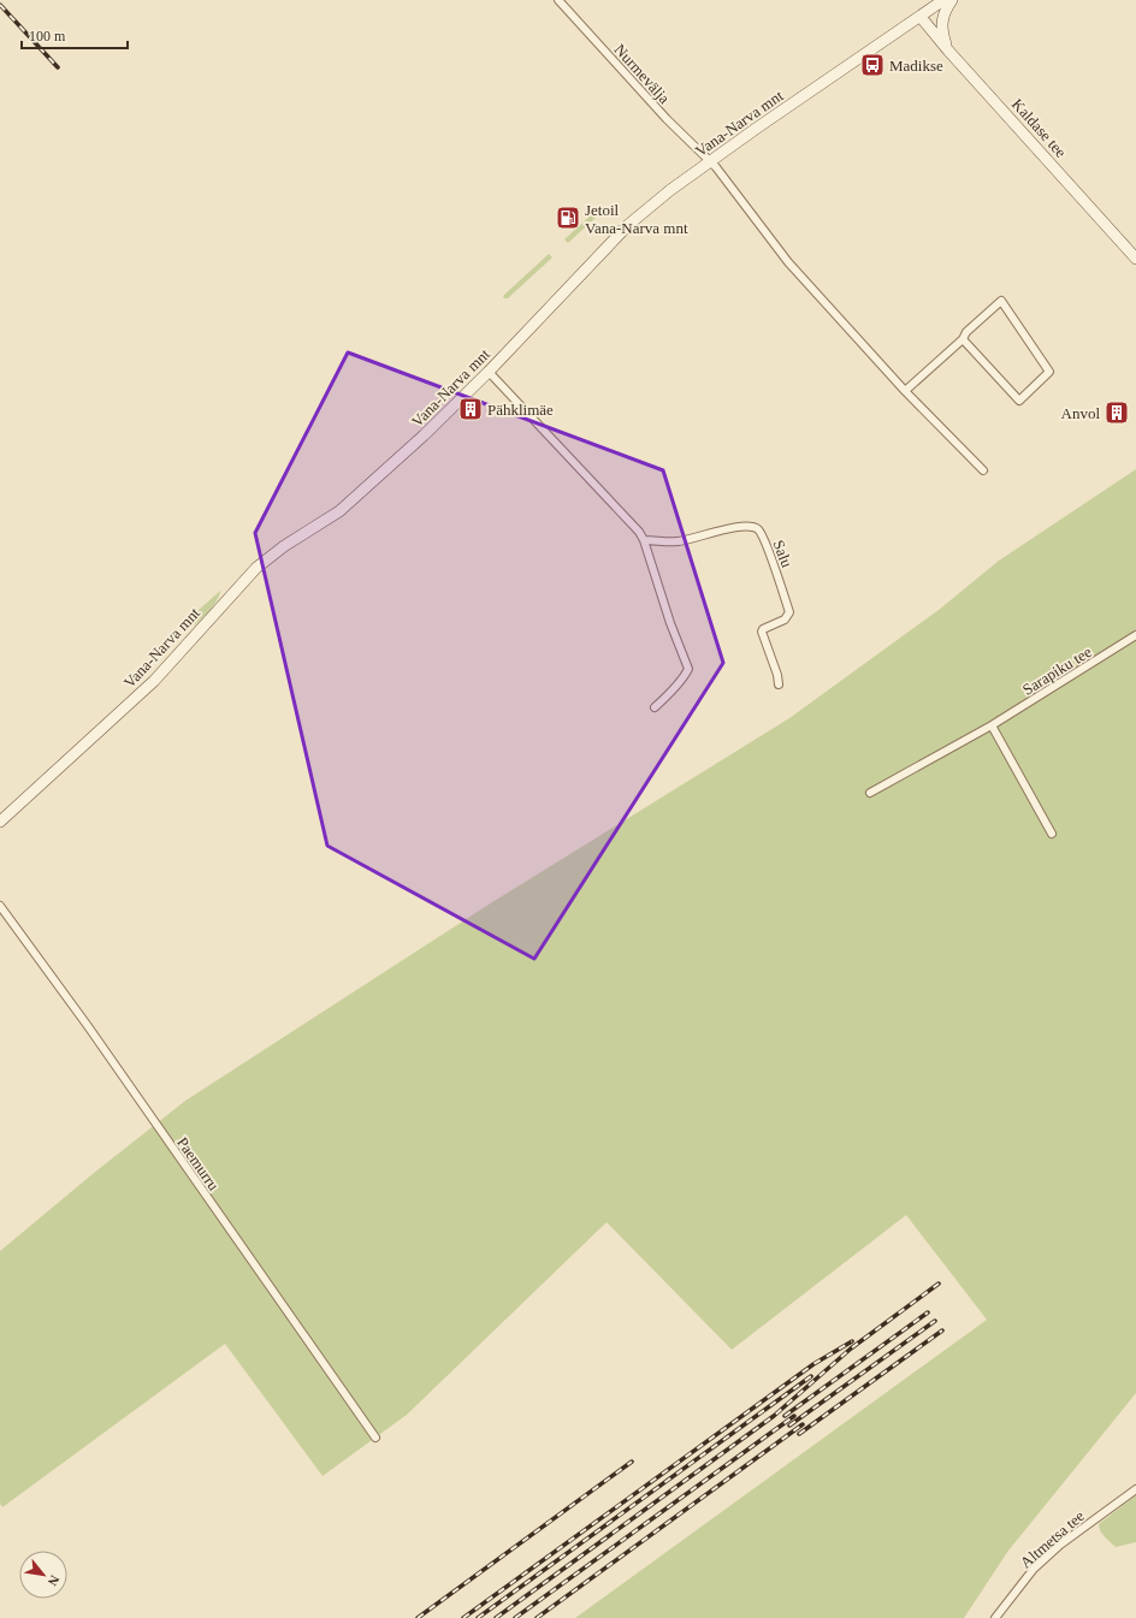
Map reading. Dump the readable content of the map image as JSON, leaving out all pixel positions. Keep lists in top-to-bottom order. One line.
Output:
{"streets":{"main road":["Vana-Narva mnt","Kaldase tee"],"street":["Nurmevälja","Salu","Sarapiku tee","Paemurru","Altmetsa tee"]},"crossings":[["Nurmevälja","Vana-Narva mnt"],["Vana-Narva mnt","Kaldase tee"]],"places":{"bus stop":["Madikse"],"fuel station":["Jetoil Vana-Narva mnt"],"building":["Pähklimäe","Anvol"]},"scale_bar":"100 m","north":"bottom right"}
